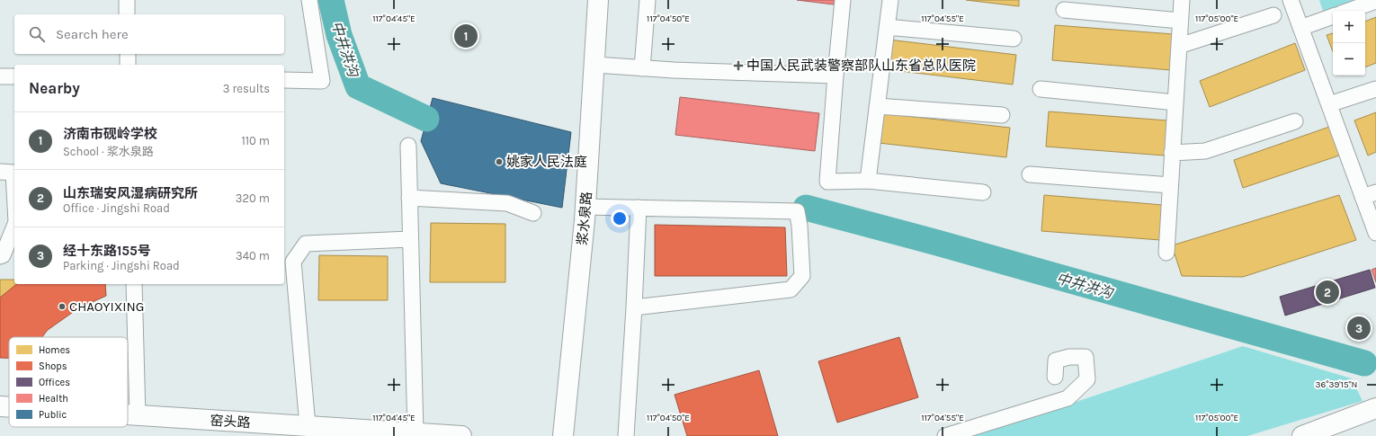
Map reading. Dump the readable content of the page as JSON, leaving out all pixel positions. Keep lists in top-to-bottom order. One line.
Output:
{"streets":{"main road":["浆水泉路","窑头路"]},"water":["中井洪沟"],"places":{"health":["中国人民武装警察部队山东省总队医院"],"other":["姚家人民法庭","CHAOYIXING"]},"legend":["Homes","Shops","Offices","Health","Public"],"page":{"map_buttons":["+","−"],"search":"Search here","pins":["1","2","3"],"heading":["Nearby","3 results"],"list":[{"mark":"1","name":"济南市砚岭学校","note":"School · 浆水泉路","value":"110 m"},{"mark":"2","name":"山东瑞安风湿病研究所","note":"Office · Jingshi Road","value":"320 m"},{"mark":"3","name":"经十东路155号","note":"Parking · Jingshi Road","value":"340 m"}]},"coordinates":["117°04'45\"E","117°04'50\"E","117°04'55\"E","117°05'00\"E","36°39'15\"N"]}
